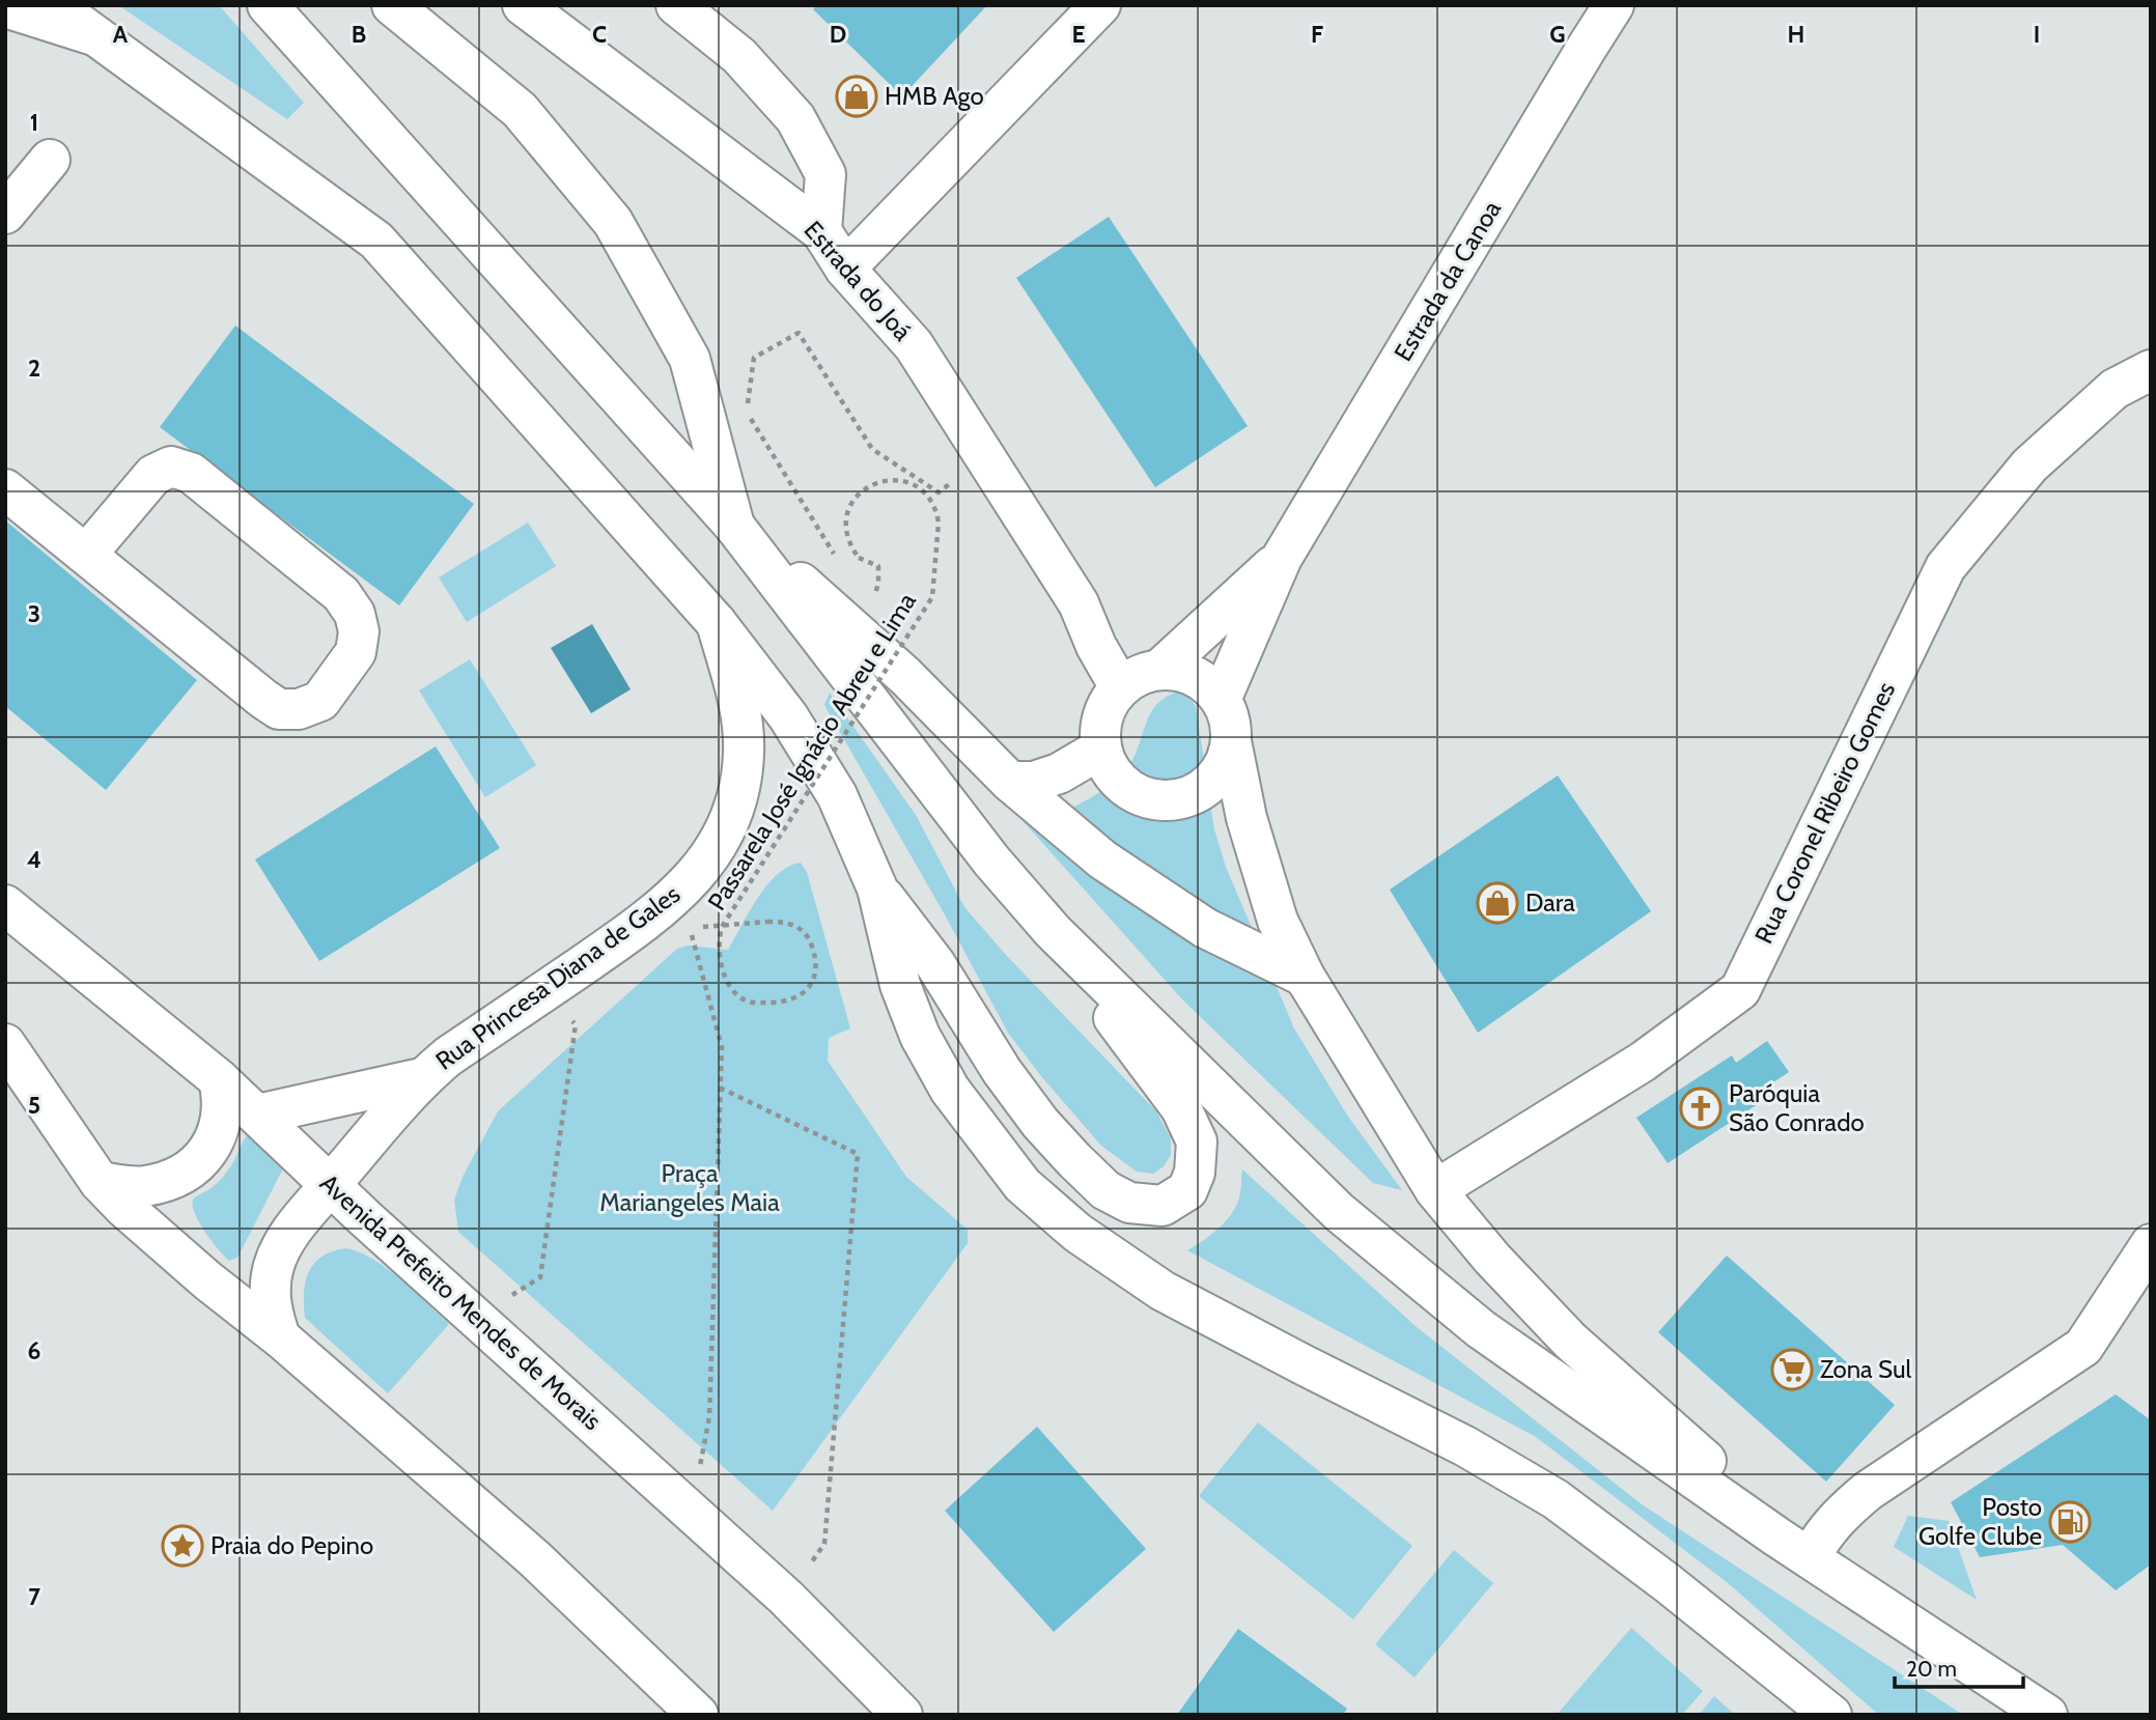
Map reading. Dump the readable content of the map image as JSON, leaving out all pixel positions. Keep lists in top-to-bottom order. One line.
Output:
{"streets":{"main road":["Estrada do Joá","Estrada da Canoa","Rua Coronel Ribeiro Gomes","Rua Princesa Diana de Gales","Avenida Prefeito Mendes de Morais"],"path":["Passarela José Ignácio Abreu e Lima"]},"crossings":[["Estrada do Joá","Estrada da Canoa"],["Rua Princesa Diana de Gales","Avenida Prefeito Mendes de Morais"]],"parks":["Praça Mariangeles Maia"],"places":{"shop":["HMB Ago","Dara"],"church":["Paróquia São Conrado"],"supermarket":["Zona Sul"],"fuel station":["Posto Golfe Clube"],"place":["Praia do Pepino"]},"scale_bar":"20 m","grid":{"columns":["A","B","C","D","E","F","G","H","I"],"rows":["1","2","3","4","5","6","7"]}}
